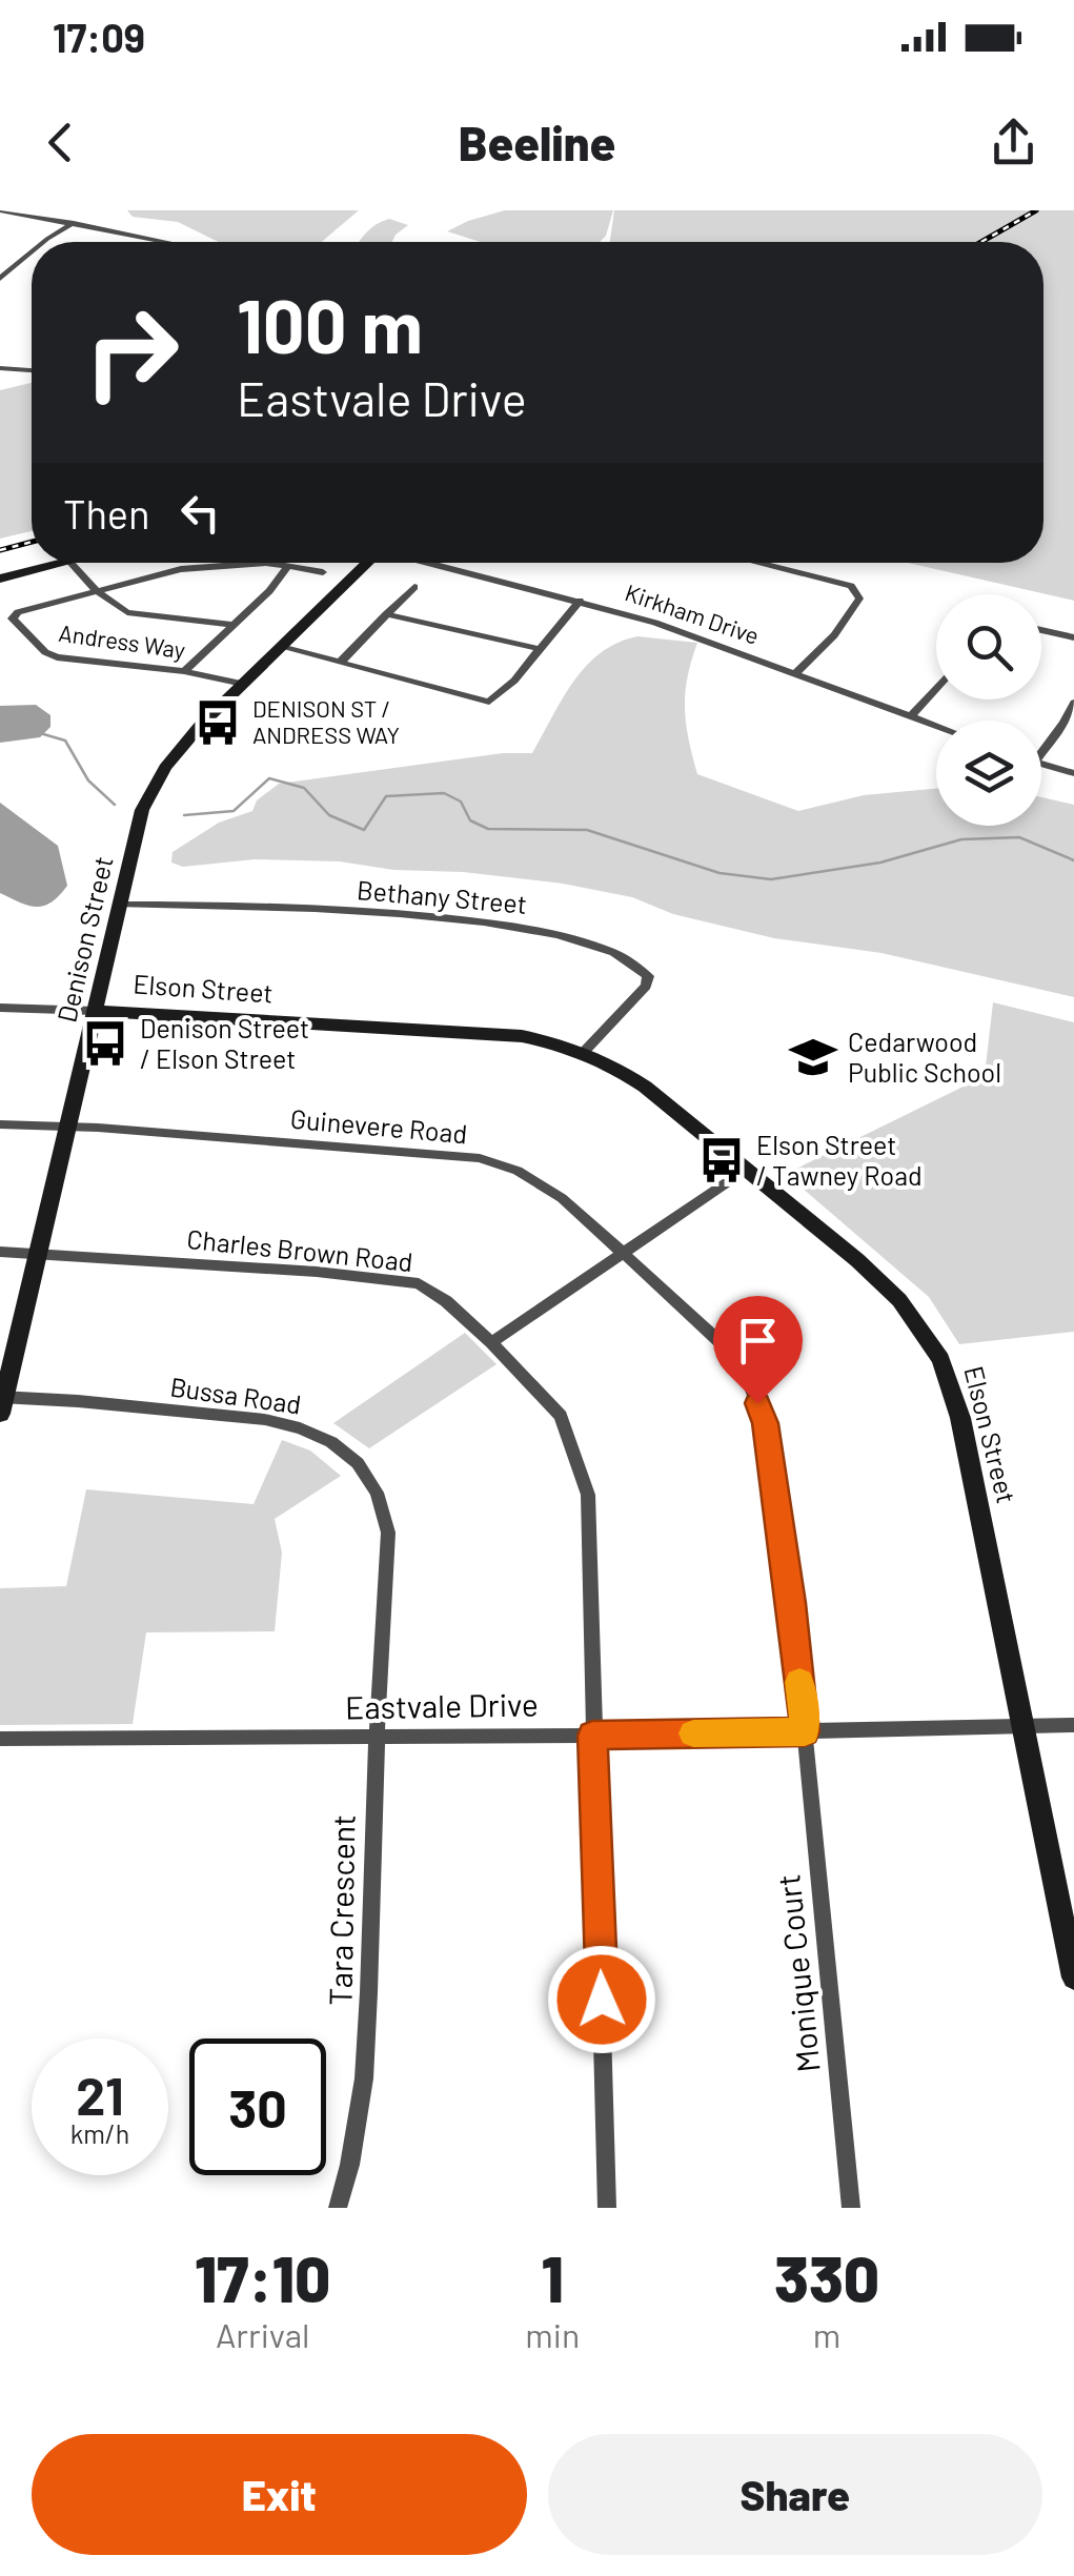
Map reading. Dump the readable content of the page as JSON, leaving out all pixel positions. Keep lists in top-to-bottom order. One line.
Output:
{"streets":{"street":["Kirkham Drive","Andress Way","Bethany Street","Denison Street","Elson Street","Guinevere Road","Charles Brown Road","Bussa Road","Eastvale Drive","Tara Crescent","Monique Court"]},"crossings":[["Andress Way","Denison Street"],["Bethany Street","Denison Street"],["Bethany Street","Elson Street"],["Denison Street","Elson Street"],["Denison Street","Guinevere Road"],["Denison Street","Charles Brown Road"],["Denison Street","Bussa Road"],["Elson Street","Eastvale Drive"],["Guinevere Road","Eastvale Drive"],["Guinevere Road","Monique Court"],["Charles Brown Road","Eastvale Drive"],["Bussa Road","Eastvale Drive"],["Bussa Road","Tara Crescent"],["Eastvale Drive","Tara Crescent"],["Eastvale Drive","Monique Court"]],"places":{"bus stop":["DENISON ST / ANDRESS WAY","Denison Street / Elson Street","Elson Street / Tawney Road"],"school or university":["Cedarwood Public School"]},"page":{"status":"17:09","header":"Beeline","turn":["100 m","Eastvale Drive"],"then":"Then","speed":"21 km/h","limit":"30","eta":["17:10","Arrival","1","min","330","m"],"buttons":["Exit","Share"]}}
